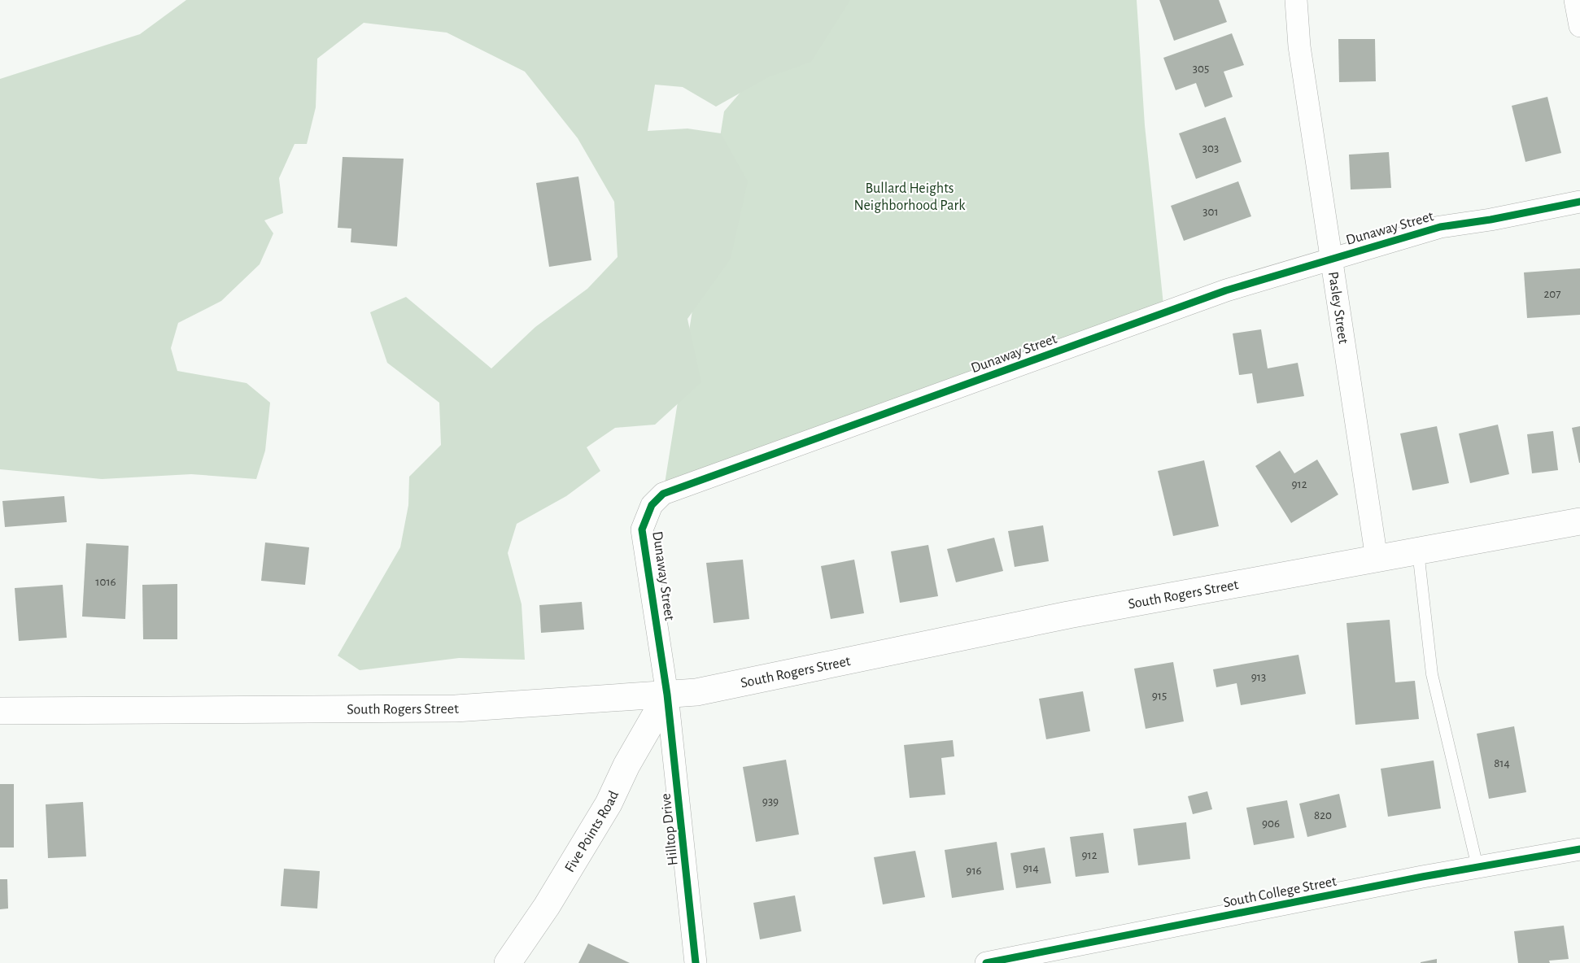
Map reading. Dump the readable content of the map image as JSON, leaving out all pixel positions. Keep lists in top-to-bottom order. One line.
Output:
{"streets":{"main road":["South Rogers Street","Five Points Road"],"street":["Dunaway Street","Pasley Street","Hilltop Drive","South College Street"]},"crossings":[["Dunaway Street","Pasley Street"],["Dunaway Street","South Rogers Street"],["Dunaway Street","Hilltop Drive"],["Dunaway Street","Five Points Road"],["Pasley Street","South Rogers Street"],["South Rogers Street","Hilltop Drive"],["South Rogers Street","Five Points Road"],["Hilltop Drive","Five Points Road"]],"parks":["Bullard Heights Neighborhood Park"],"house_numbers":["305","303","301","207","912","1016","913","915","814","939","820","906","912","914","916"]}
